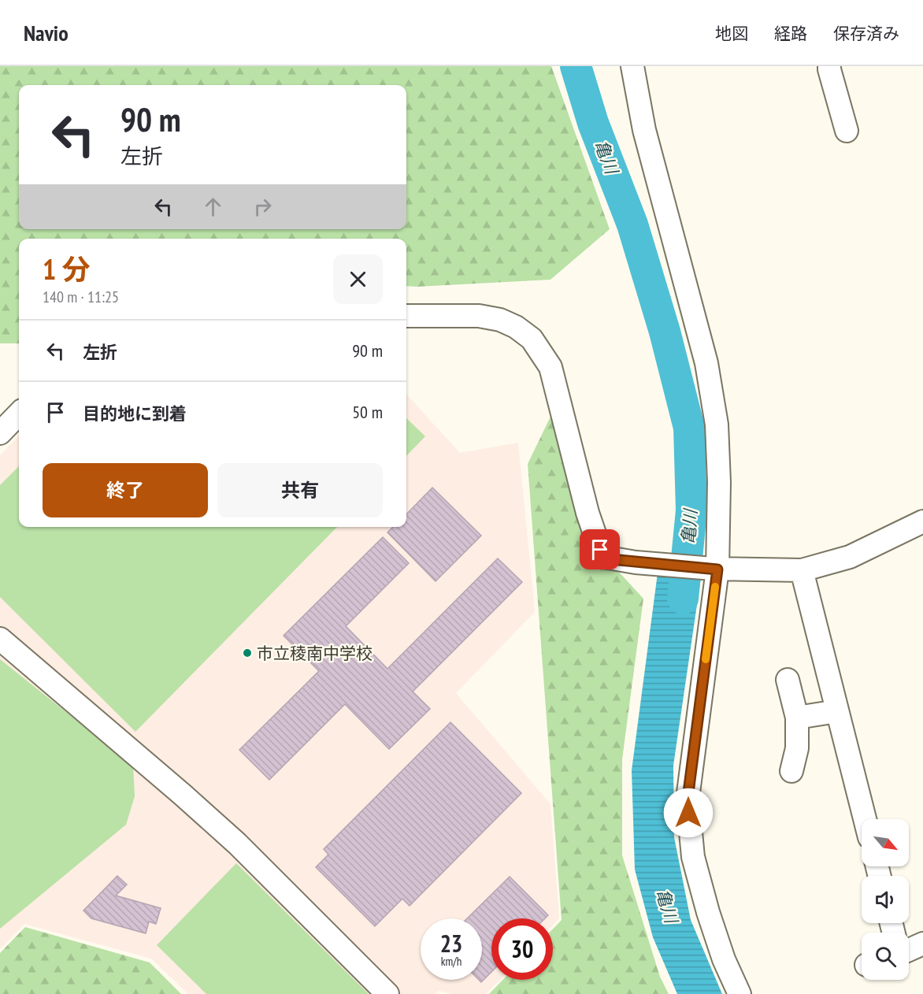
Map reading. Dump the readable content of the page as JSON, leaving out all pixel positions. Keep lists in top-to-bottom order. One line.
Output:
{"water":["亀川"],"places":["市立稜南中学校"],"north":"bottom right","page":{"header":"Navio","nav":["地図","経路","保存済み"],"turn":["90 m","左折"],"heading":["1 分","140 m · 11:25"],"list":[{"name":"左折","value":"90 m"},{"name":"目的地に到着","value":"50 m"}],"buttons":["終了","共有"],"speed":"23 km/h","limit":"30"}}
